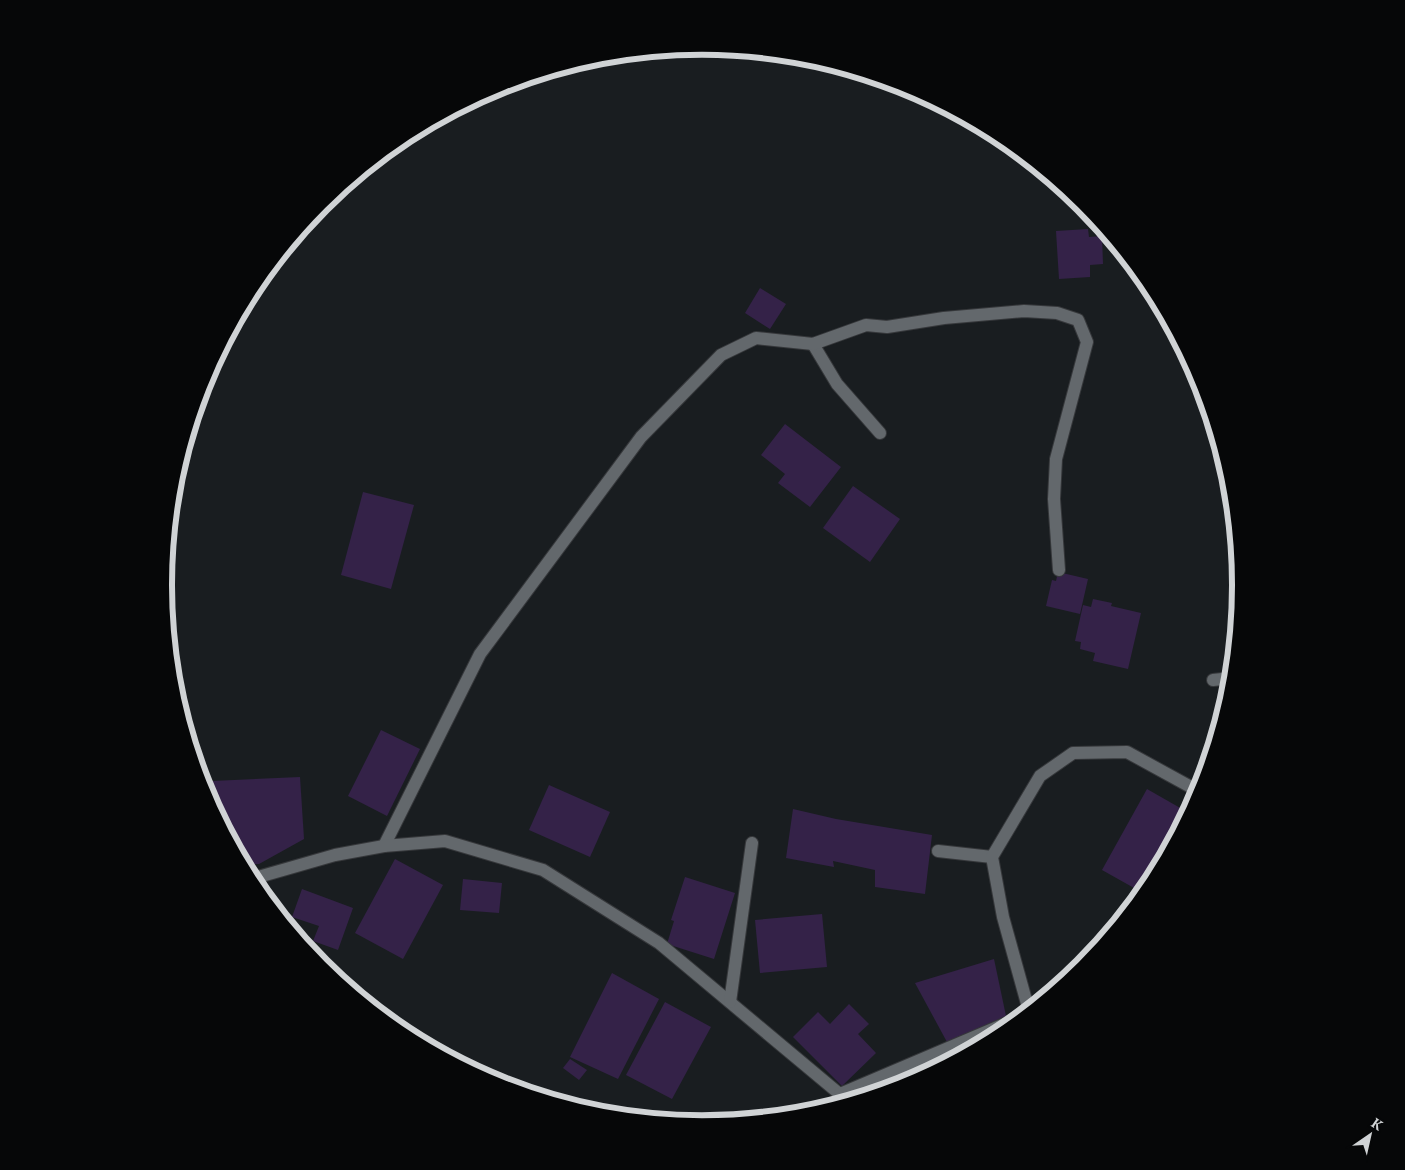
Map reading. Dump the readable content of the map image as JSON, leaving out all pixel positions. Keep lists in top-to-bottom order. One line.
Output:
{"north":"top right"}
